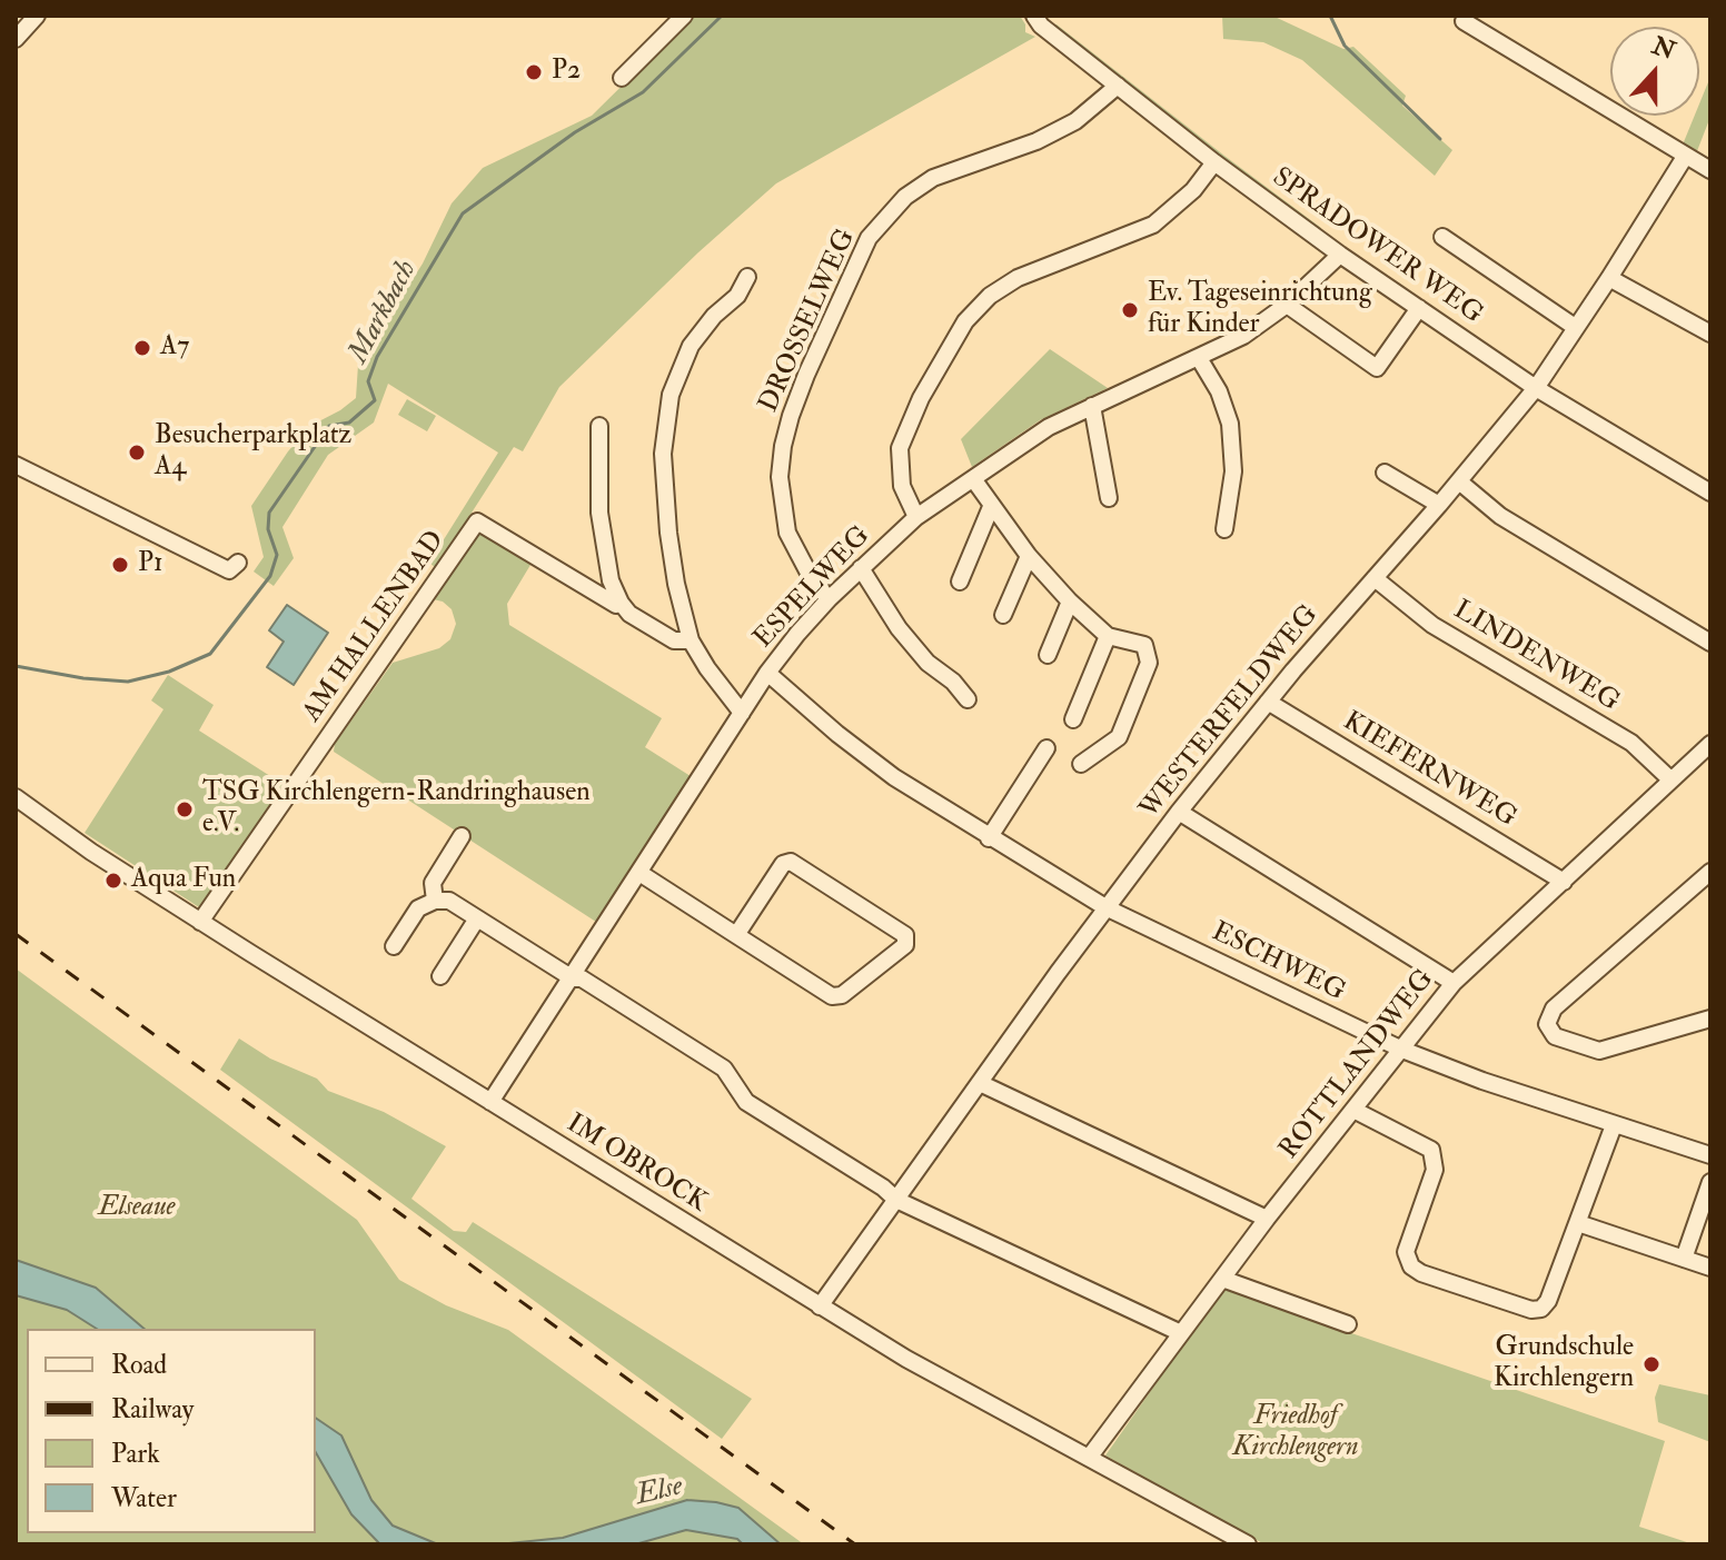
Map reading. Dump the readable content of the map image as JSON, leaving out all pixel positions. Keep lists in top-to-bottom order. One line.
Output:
{"streets":{"street":["SPRADOWER WEG","DROSSELWEG","ESPELWEG","AM HALLENBAD","LINDENWEG","WESTERFELDWEG","KIEFERNWEG","ESCHWEG","ROTTLANDWEG","IM OBROCK"]},"crossings":[["SPRADOWER WEG","DROSSELWEG"],["SPRADOWER WEG","ESPELWEG"],["SPRADOWER WEG","WESTERFELDWEG"],["DROSSELWEG","ESPELWEG"],["ESPELWEG","ESCHWEG"],["ESPELWEG","IM OBROCK"],["AM HALLENBAD","IM OBROCK"],["LINDENWEG","WESTERFELDWEG"],["LINDENWEG","ROTTLANDWEG"],["WESTERFELDWEG","KIEFERNWEG"],["WESTERFELDWEG","ESCHWEG"],["WESTERFELDWEG","IM OBROCK"],["KIEFERNWEG","ROTTLANDWEG"],["ESCHWEG","ROTTLANDWEG"],["ROTTLANDWEG","IM OBROCK"]],"water":["Markbach","Else"],"parks":["Elseaue","Friedhof Kirchlengern"],"places":["P2","Ev. Tageseinrichtung für Kinder","A7","Besucherparkplatz A4","P1","TSG Kirchlengern-Randringhausen e.V.","Aqua Fun","Grundschule Kirchlengern"],"legend":["Road","Railway","Park","Water"],"north":"top"}
